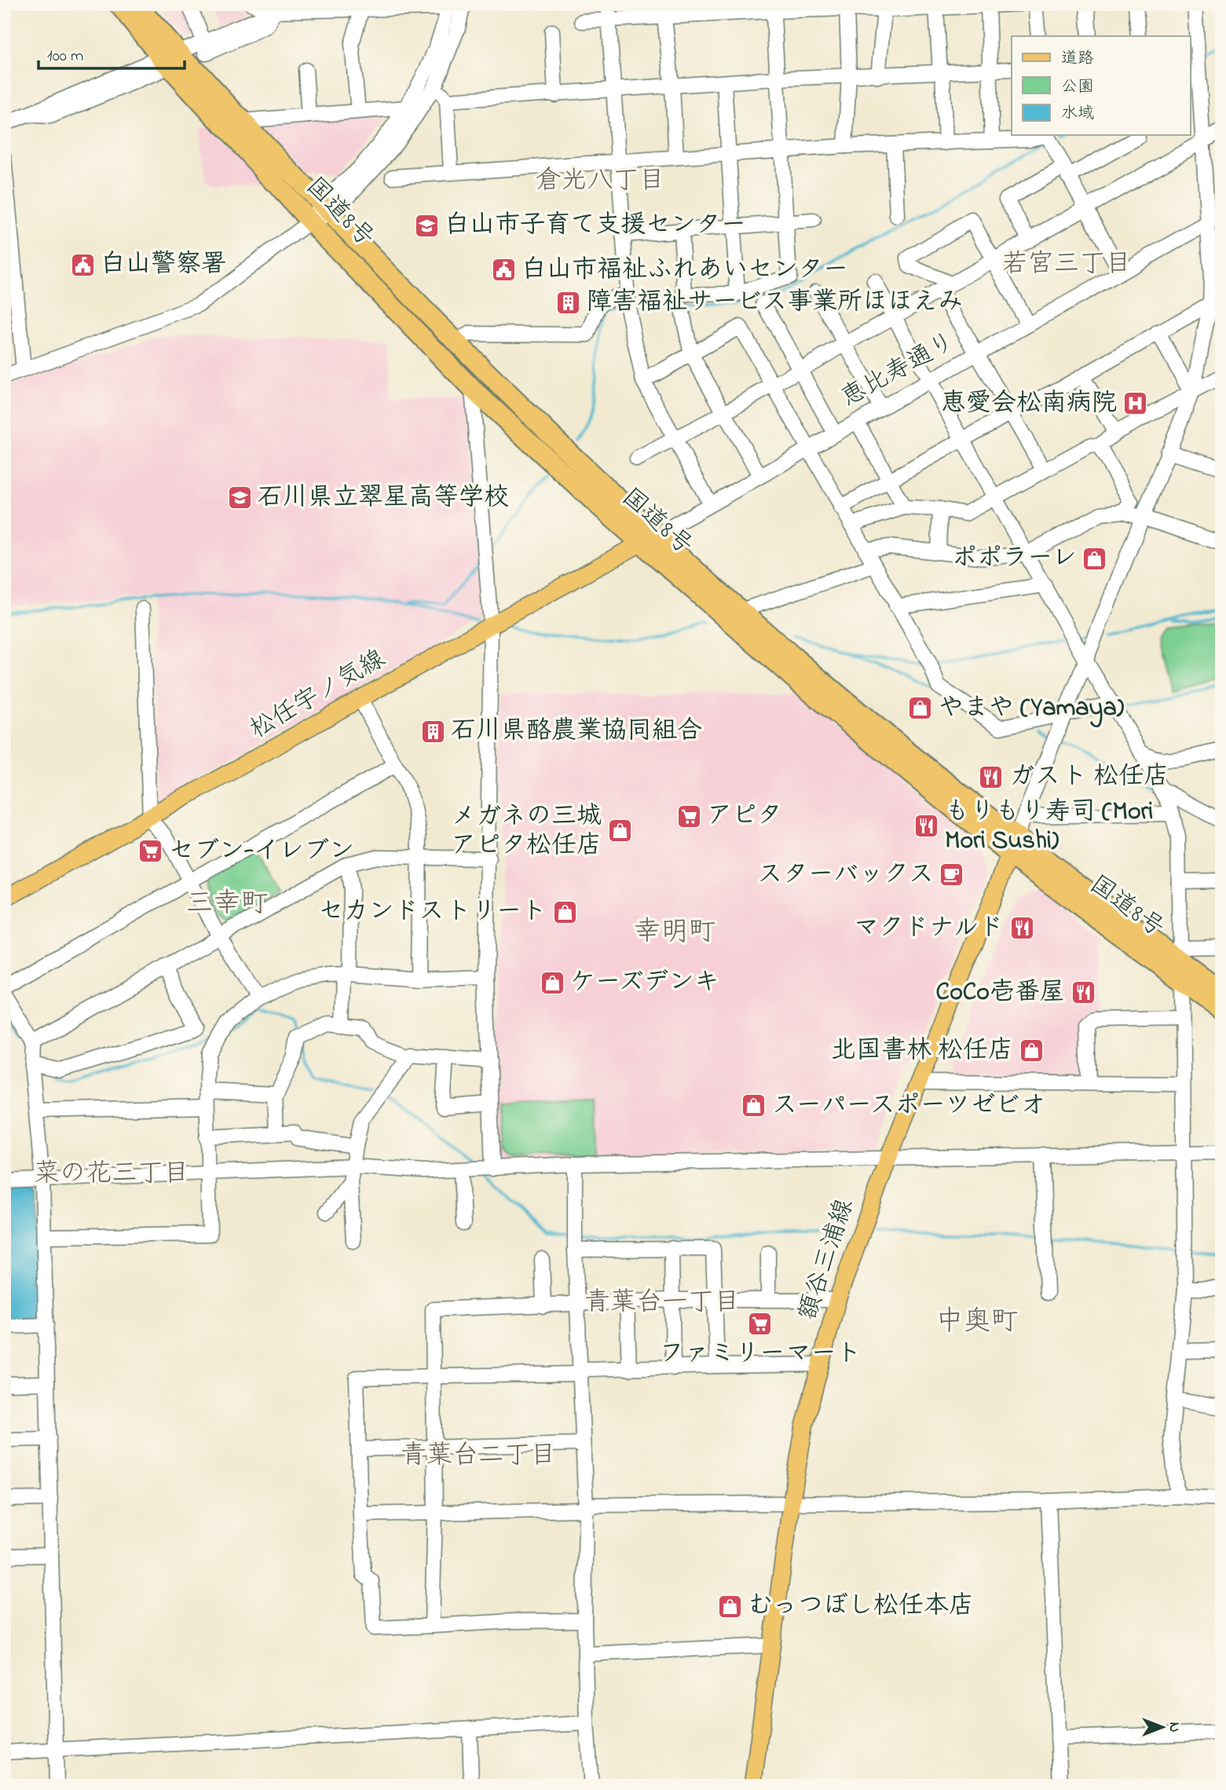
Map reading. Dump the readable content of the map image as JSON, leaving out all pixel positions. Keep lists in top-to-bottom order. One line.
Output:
{"streets":{"highway":["国道8号"],"main road":["松任宇ノ気線","額谷三浦線"],"street":["恵比寿通り"]},"crossings":[["国道8号","恵比寿通り"],["国道8号","松任宇ノ気線"],["国道8号","額谷三浦線"],["恵比寿通り","松任宇ノ気線"]],"districts":["倉光八丁目","若宮三丁目","三幸町","幸明町","菜の花三丁目","青葉台一丁目","中奥町","青葉台二丁目"],"places":{"school or university":["白山市子育て支援センター","石川県立翠星高等学校"],"public building":["白山警察署","白山市福祉ふれあいセンター"],"building":["障害福祉サービス事業所ほほえみ","石川県酪農業協同組合"],"hospital":["恵愛会松南病院"],"shop":["ポポラーレ","やまや (Yamaya)","メガネの三城 アピタ松任店","セカンドストリート","ケーズデンキ","北国書林 松任店","スーパースポーツゼビオ","むっつぼし松任本店"],"restaurant":["ガスト 松任店","もりもり寿司 (Mori Mori Sushi)","マクドナルド","CoCo壱番屋"],"supermarket":["アピタ","セブン-イレブン","ファミリーマート"],"cafe":["スターバックス"]},"legend":["道路","公園","水域"],"scale_bar":"100 m","north":"right"}
